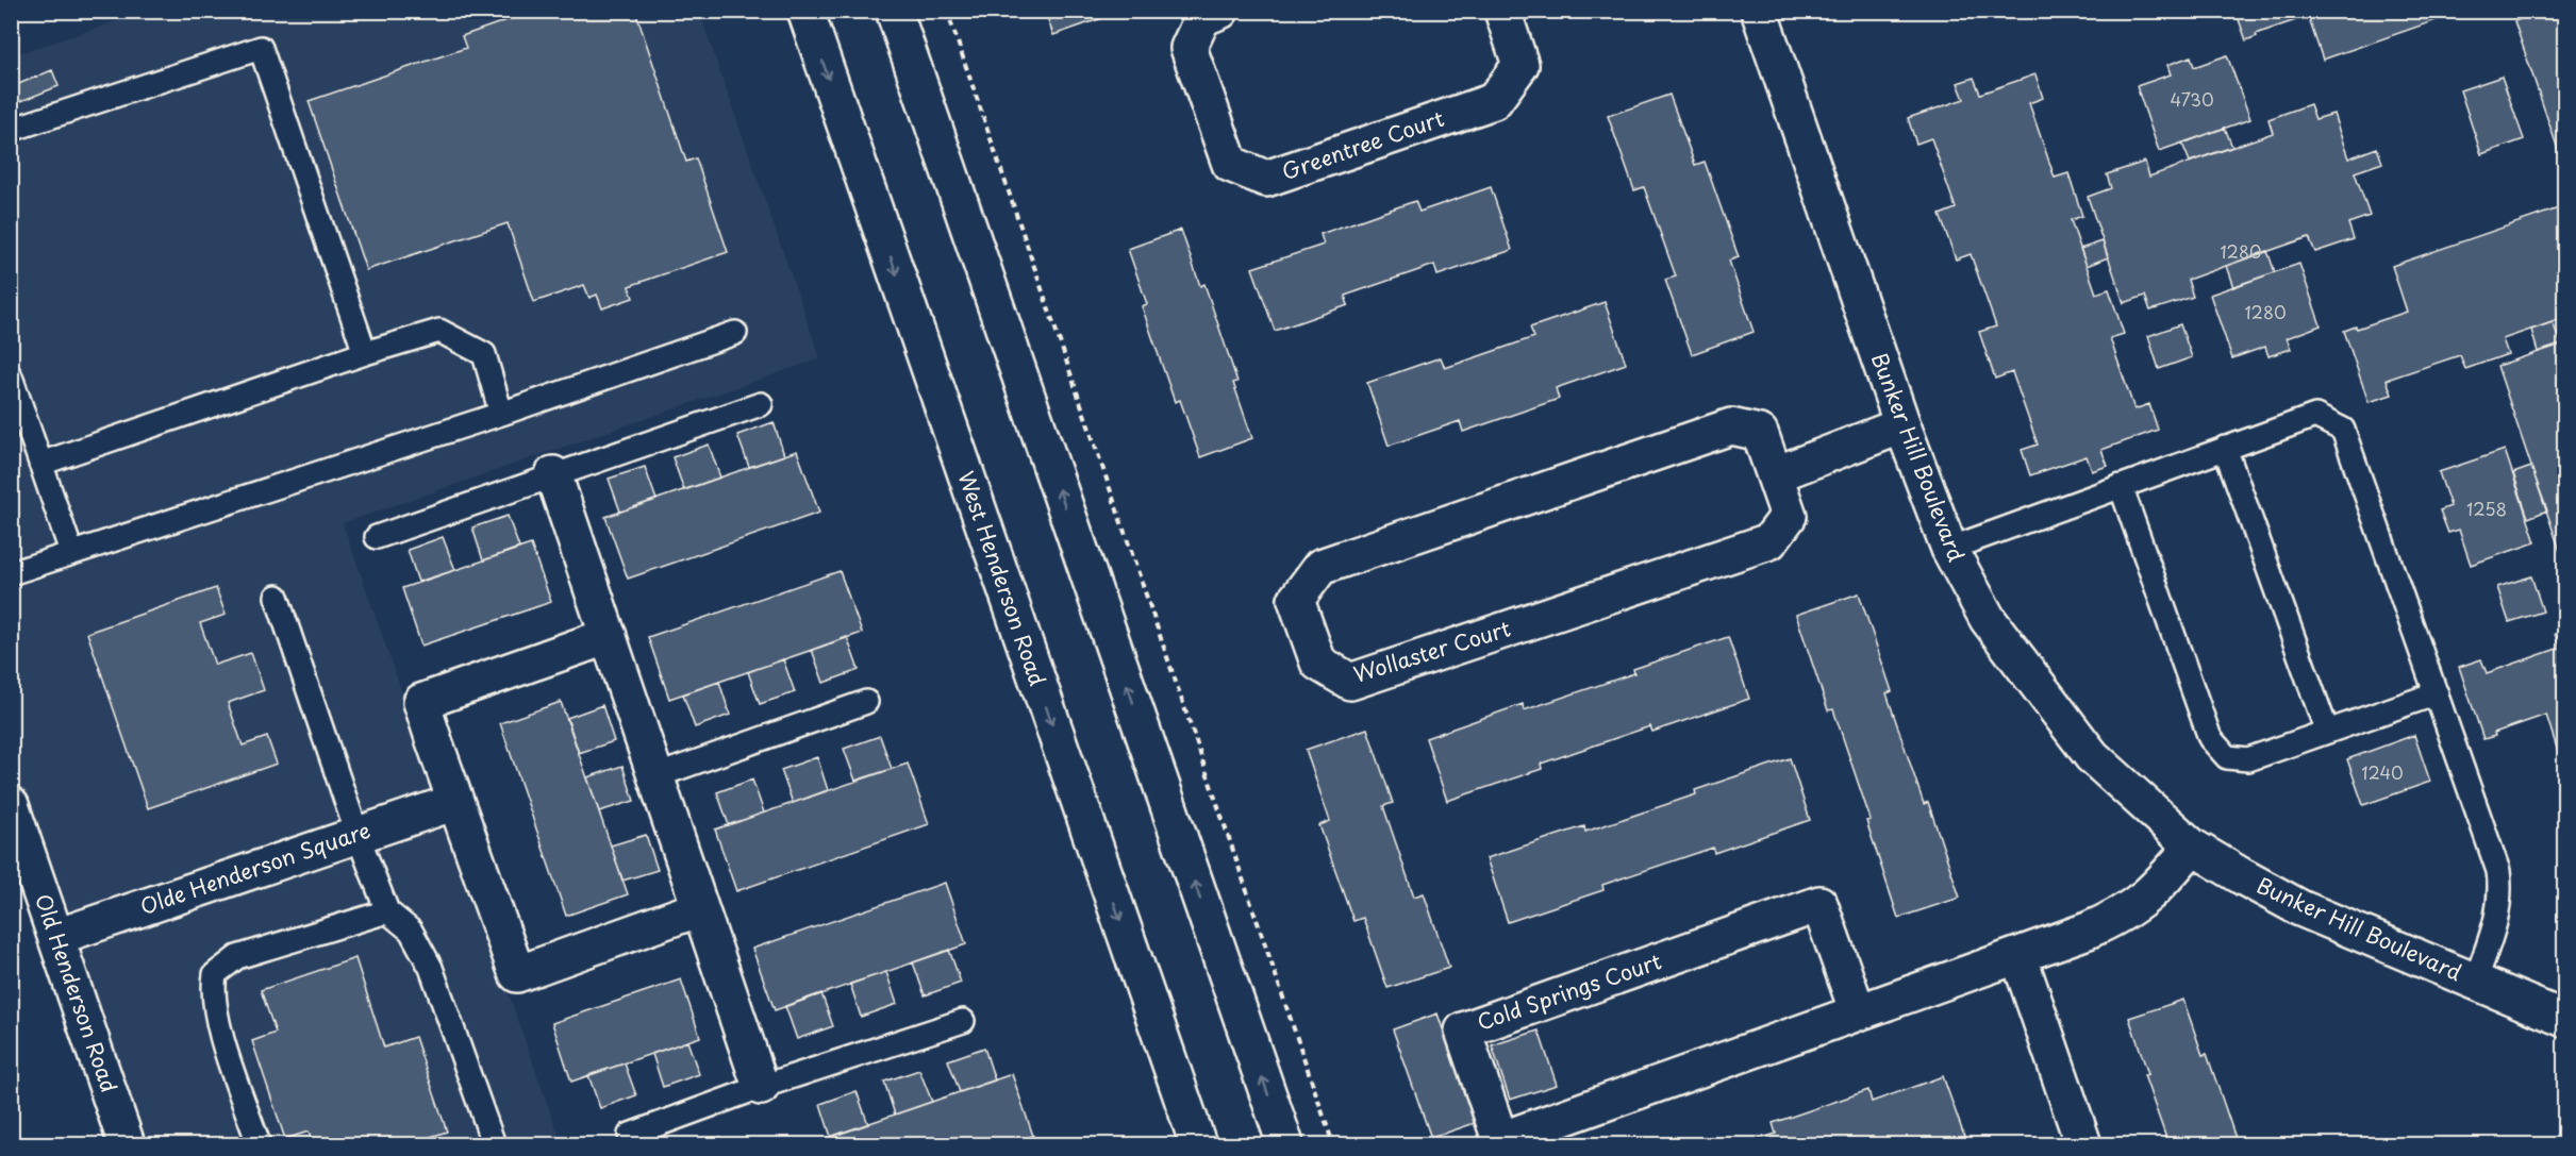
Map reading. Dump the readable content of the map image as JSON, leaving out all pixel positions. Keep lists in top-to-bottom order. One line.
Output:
{"streets":{"street":["Greentree Court","Bunker Hill Boulevard","West Henderson Road","Wollaster Court","Olde Henderson Square","Cold Springs Court","Old Henderson Road"]},"crossings":[["Bunker Hill Boulevard","Cold Springs Court"],["Olde Henderson Square","Old Henderson Road"]],"house_numbers":["4730","1280","1280","1258","1240"]}
